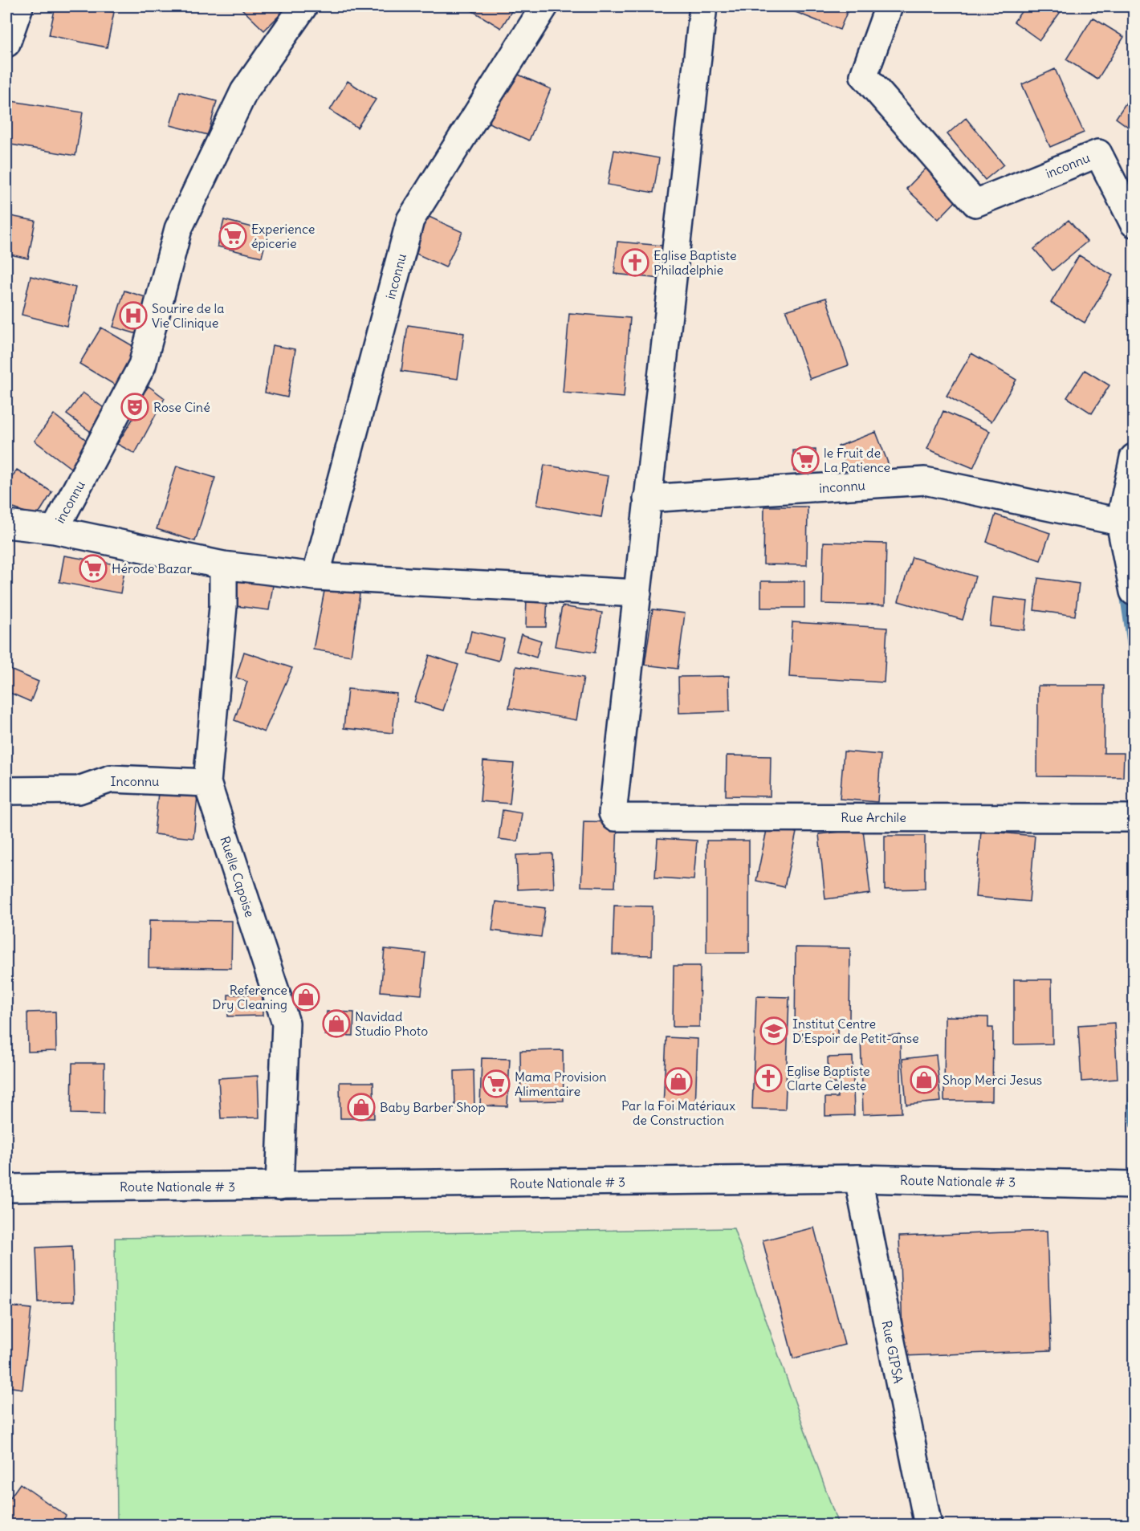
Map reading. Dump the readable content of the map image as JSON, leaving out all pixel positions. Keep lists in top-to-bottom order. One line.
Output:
{"streets":{"street":["inconnu","Inconnu","Rue Archile","Ruelle Capoise","Route Nationale # 3","Rue GIPSA"]},"crossings":[["inconnu","Rue Archile"],["inconnu","Ruelle Capoise"],["Inconnu","Ruelle Capoise"],["Ruelle Capoise","Route Nationale # 3"],["Route Nationale # 3","Rue GIPSA"]],"places":{"supermarket":["Experience épicerie","le Fruit de La Patience","Hérode Bazar","Mama Provision Alimentaire"],"church":["Eglise Baptiste Philadelphie","Eglise Baptiste Clarte Celeste"],"hospital":["Sourire de la Vie Clinique"],"theatre":["Rose Ciné"],"shop":["Reference Dry Cleaning","Navidad Studio Photo","Shop Merci Jesus","Par la Foi Matériaux de Construction","Baby Barber Shop"],"school or university":["Institut Centre D'Espoir de Petit-anse"]}}
